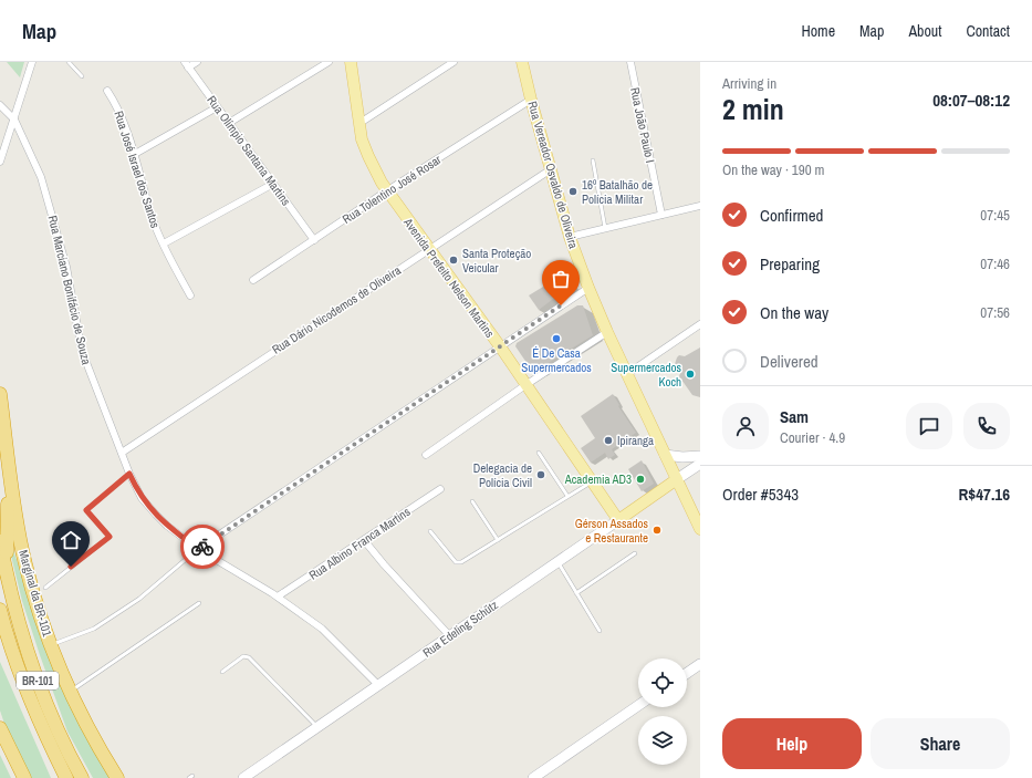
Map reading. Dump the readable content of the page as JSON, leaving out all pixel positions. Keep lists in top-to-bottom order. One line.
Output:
{"streets":{"highway":["Marginal da BR-101","BR-101"],"main road":["Rua Vereador Osvaldo de Oliveira","Avenida Prefeito Nelson Martins","Rua Edeling Schütz"],"street":["Rua João Paulo I","Rua Olímpio Santana Martins","Rua José Israel dos Santos","Rua Tolentino José Rosar","Rua Marciano Bonifácio de Souza","Rua Dário Nicodemos de Oliveira","Rua Albino Franca Martins"]},"crossings":[["Rua Olímpio Santana Martins","Rua Tolentino José Rosar"],["Rua Vereador Osvaldo de Oliveira","Rua Tolentino José Rosar"],["Rua Vereador Osvaldo de Oliveira","Rua Dário Nicodemos de Oliveira"],["Rua Vereador Osvaldo de Oliveira","Rua Edeling Schütz"],["Rua Tolentino José Rosar","Avenida Prefeito Nelson Martins"],["Avenida Prefeito Nelson Martins","Rua Dário Nicodemos de Oliveira"],["Avenida Prefeito Nelson Martins","Rua Edeling Schütz"],["Rua Marciano Bonifácio de Souza","Rua Dário Nicodemos de Oliveira"],["Rua Marciano Bonifácio de Souza","Rua Albino Franca Martins"],["Rua Marciano Bonifácio de Souza","Rua Edeling Schütz"]],"places":["16º Batalhão de Polícia Militar","Santa Proteção Veicular","É De Casa Supermercados","Supermercados Koch","Ipiranga","Delegacia de Polícia Civil","Academia AD3","Gérson Assados e Restaurante"],"page":{"header":"Map","nav":["Home","Map","About","Contact"],"heading":["2 min","Arriving in","08:07–08:12"],"panel":["Sam","Courier · 4.9","Order #5343","R$47.16"],"bar":"On the way · 190 m","list":[["Confirmed","07:45"],["Preparing","07:46"],["On the way","07:56"],"Delivered"],"buttons":["Help","Share"]}}
